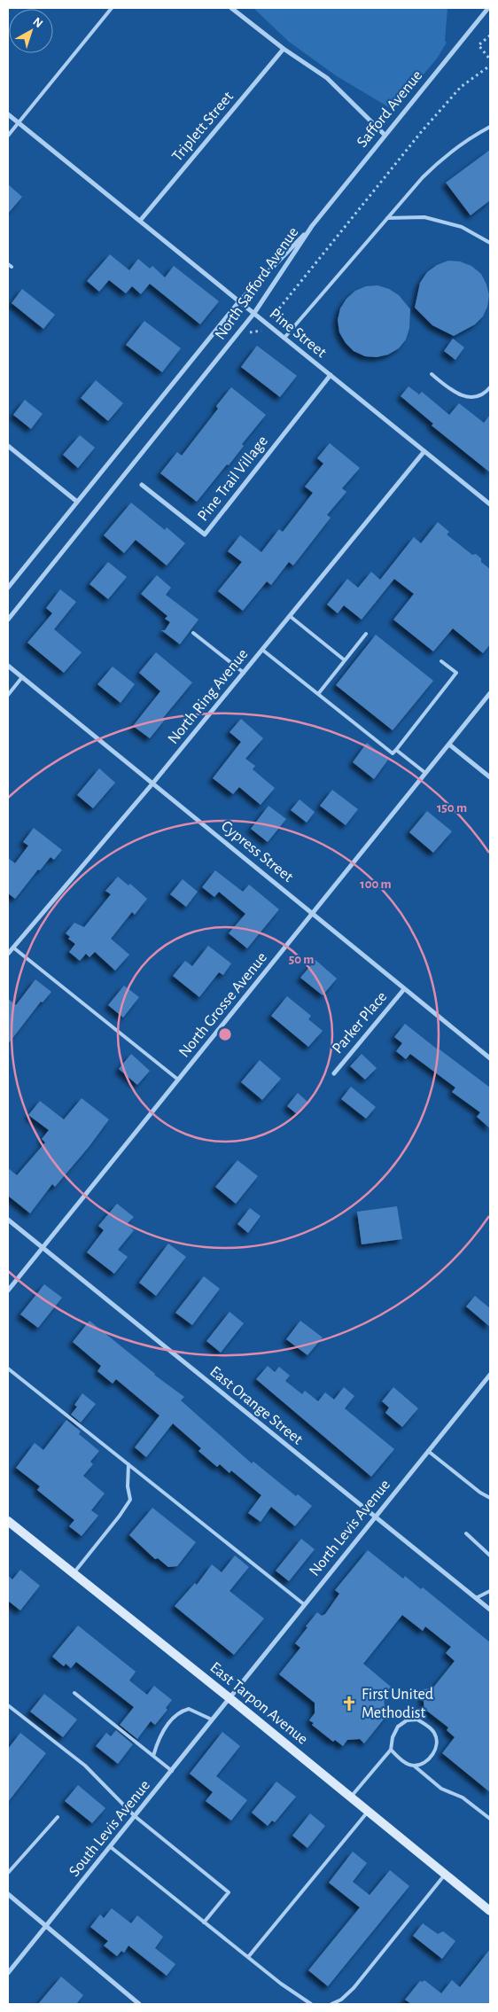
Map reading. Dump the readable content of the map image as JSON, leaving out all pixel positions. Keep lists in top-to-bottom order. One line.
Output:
{"streets":{"main road":["East Tarpon Avenue"],"street":["Safford Avenue","Triplett Street","North Safford Avenue","Pine Street","Pine Trail Village","North Ring Avenue","Cypress Street","North Grosse Avenue","Parker Place","East Orange Street","North Levis Avenue","South Levis Avenue"]},"crossings":[["Safford Avenue","North Safford Avenue"],["Triplett Street","Pine Street"],["North Safford Avenue","Pine Street"],["Pine Street","Pine Trail Village"],["Pine Street","North Ring Avenue"],["North Ring Avenue","Cypress Street"],["Cypress Street","North Grosse Avenue"],["Cypress Street","Parker Place"],["North Grosse Avenue","East Orange Street"],["East Orange Street","North Levis Avenue"],["North Levis Avenue","East Tarpon Avenue"],["North Levis Avenue","South Levis Avenue"],["East Tarpon Avenue","South Levis Avenue"]],"places":{"church":["First United Methodist"]},"north":"top right","rings":["150 m","100 m","50 m"]}
